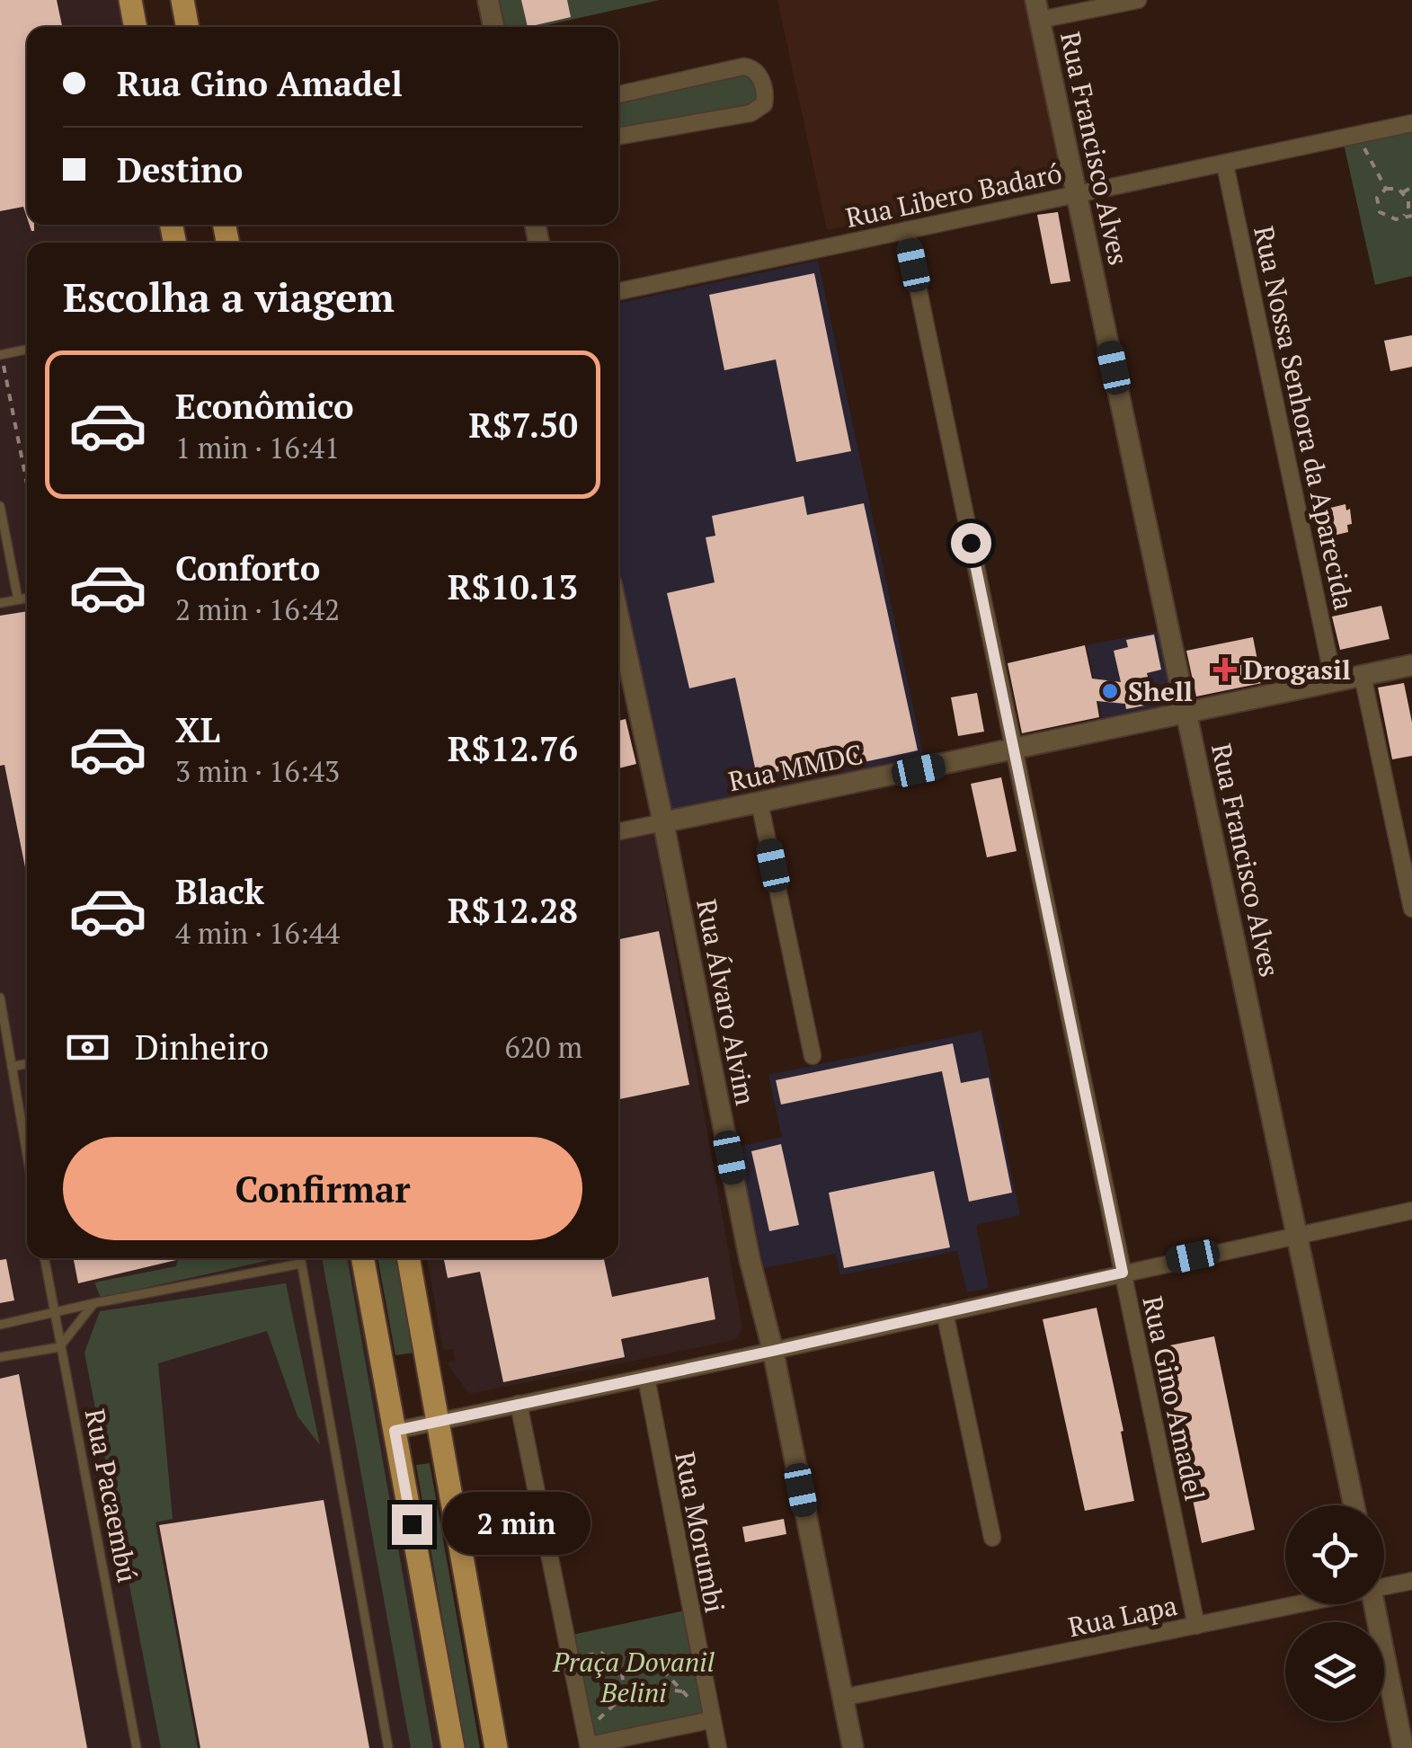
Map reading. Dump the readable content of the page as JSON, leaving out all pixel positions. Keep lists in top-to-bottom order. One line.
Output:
{"streets":{"street":["Rua Francisco Alves","Rua Libero Badaró","Rua Nossa Senhora da Aparecida","Rua MMDC","Rua Álvaro Alvim","Rua Gino Amadel","Rua Morumbi","Rua Lapa"],"lane":["Rua Pacaembú"]},"crossings":[["Rua Francisco Alves","Rua Libero Badaró"],["Rua Francisco Alves","Rua MMDC"],["Rua Libero Badaró","Rua Nossa Senhora da Aparecida"],["Rua Libero Badaró","Rua Gino Amadel"],["Rua Nossa Senhora da Aparecida","Rua MMDC"],["Rua MMDC","Rua Álvaro Alvim"],["Rua MMDC","Rua Gino Amadel"],["Rua Álvaro Alvim","Rua Lapa"],["Rua Gino Amadel","Rua Lapa"]],"parks":["Praça Dovanil Belini"],"places":{"health":["Drogasil"],"other":["Shell"]},"page":{"banner":["Rua Gino Amadel","Destino"],"heading":"Escolha a viagem","list":[{"name":"Econômico","note":"1 min · 16:41","value":"R$7.50"},{"name":"Conforto","note":"2 min · 16:42","value":"R$10.13"},{"name":"XL","note":"3 min · 16:43","value":"R$12.76"},{"name":"Black","note":"4 min · 16:44","value":"R$12.28"}],"pay":["Dinheiro","620 m"],"buttons":"Confirmar","bubble":"2 min"}}
